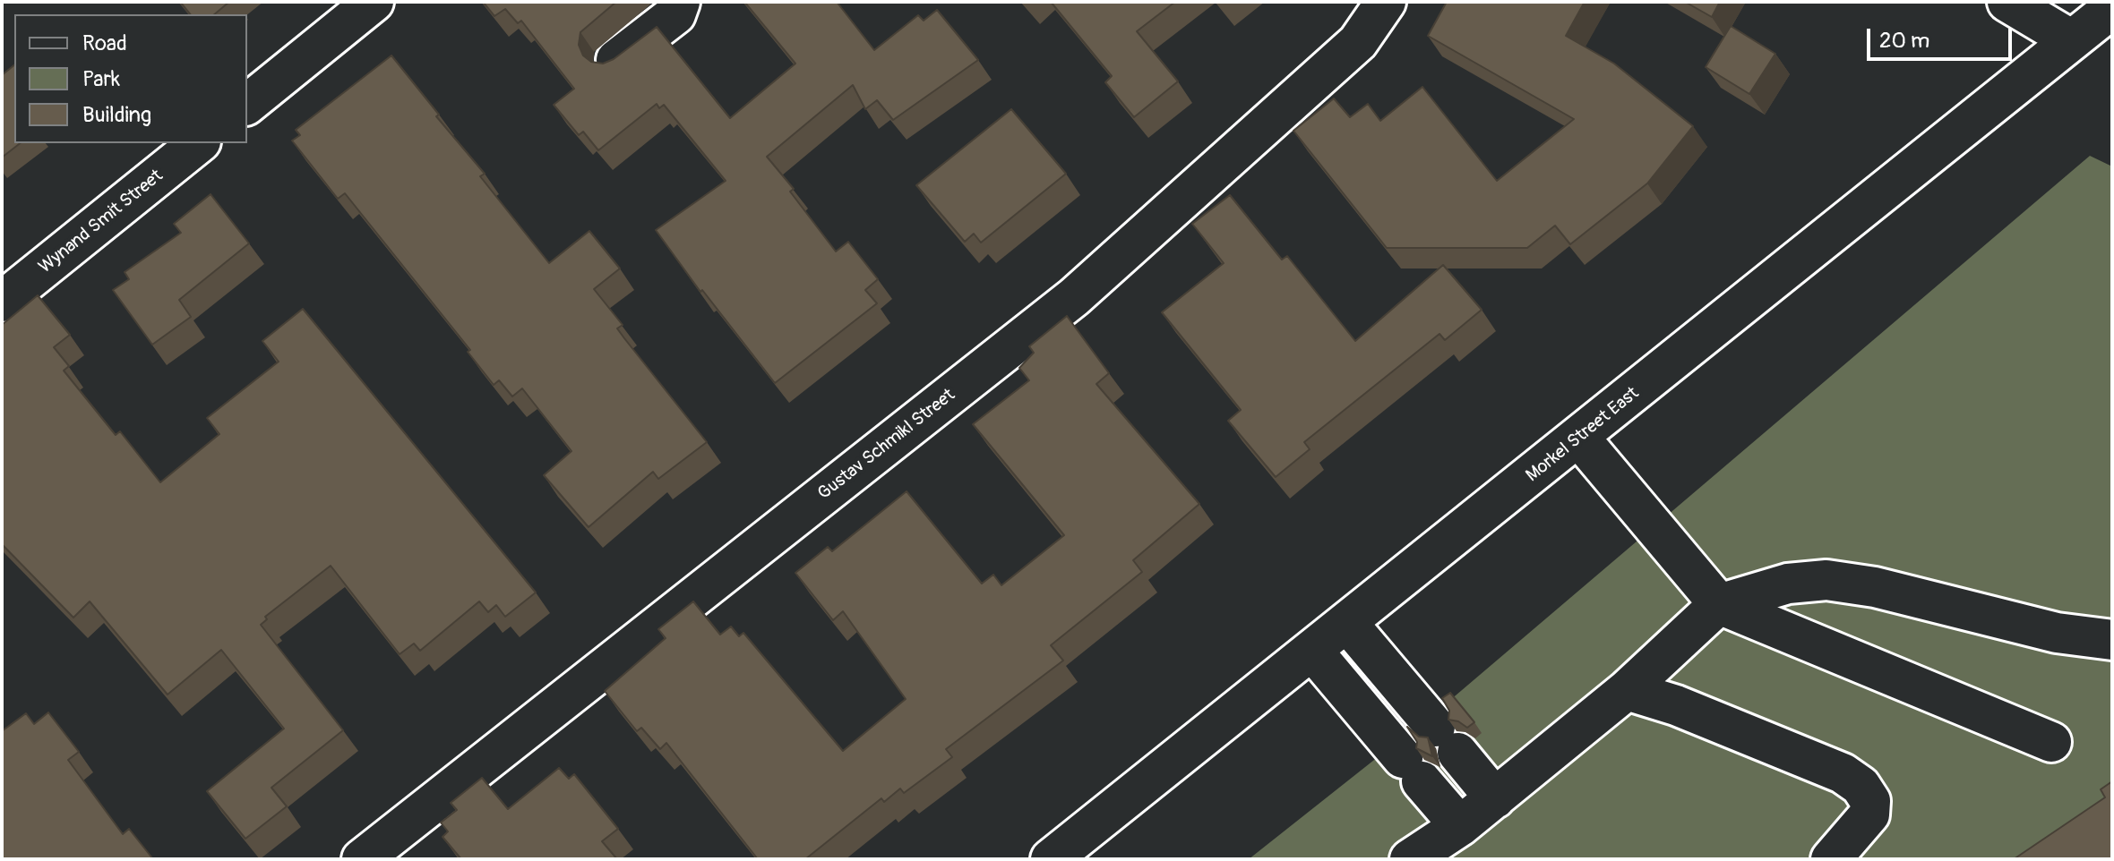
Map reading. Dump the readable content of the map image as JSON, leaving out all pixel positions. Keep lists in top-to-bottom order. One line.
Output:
{"streets":{"street":["Wynand Smit Street","Morkel Street East","Gustav Schmikl Street"]},"legend":["Road","Park","Building"],"scale_bar":"20 m"}
